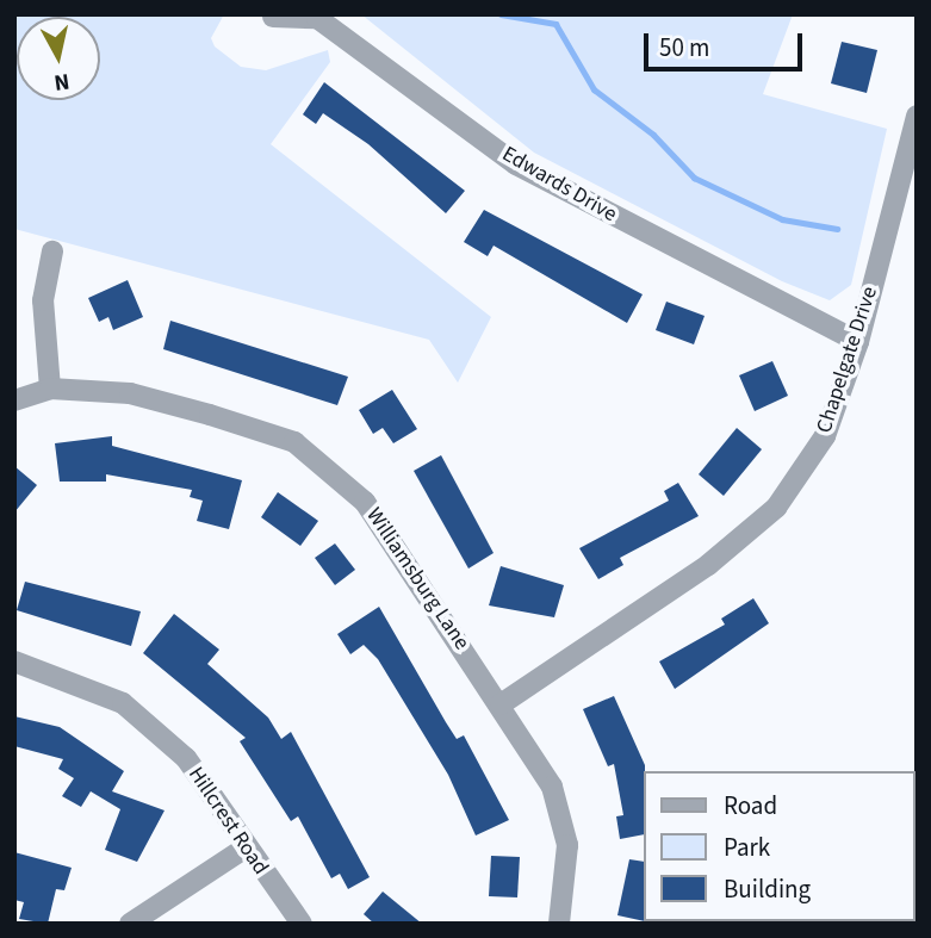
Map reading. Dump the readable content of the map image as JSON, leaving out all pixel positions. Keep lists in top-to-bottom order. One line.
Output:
{"streets":{"street":["Edwards Drive","Chapelgate Drive","Williamsburg Lane","Hillcrest Road"]},"crossings":[["Edwards Drive","Chapelgate Drive"],["Chapelgate Drive","Williamsburg Lane"]],"legend":["Road","Park","Building"],"scale_bar":"50 m","north":"bottom"}
